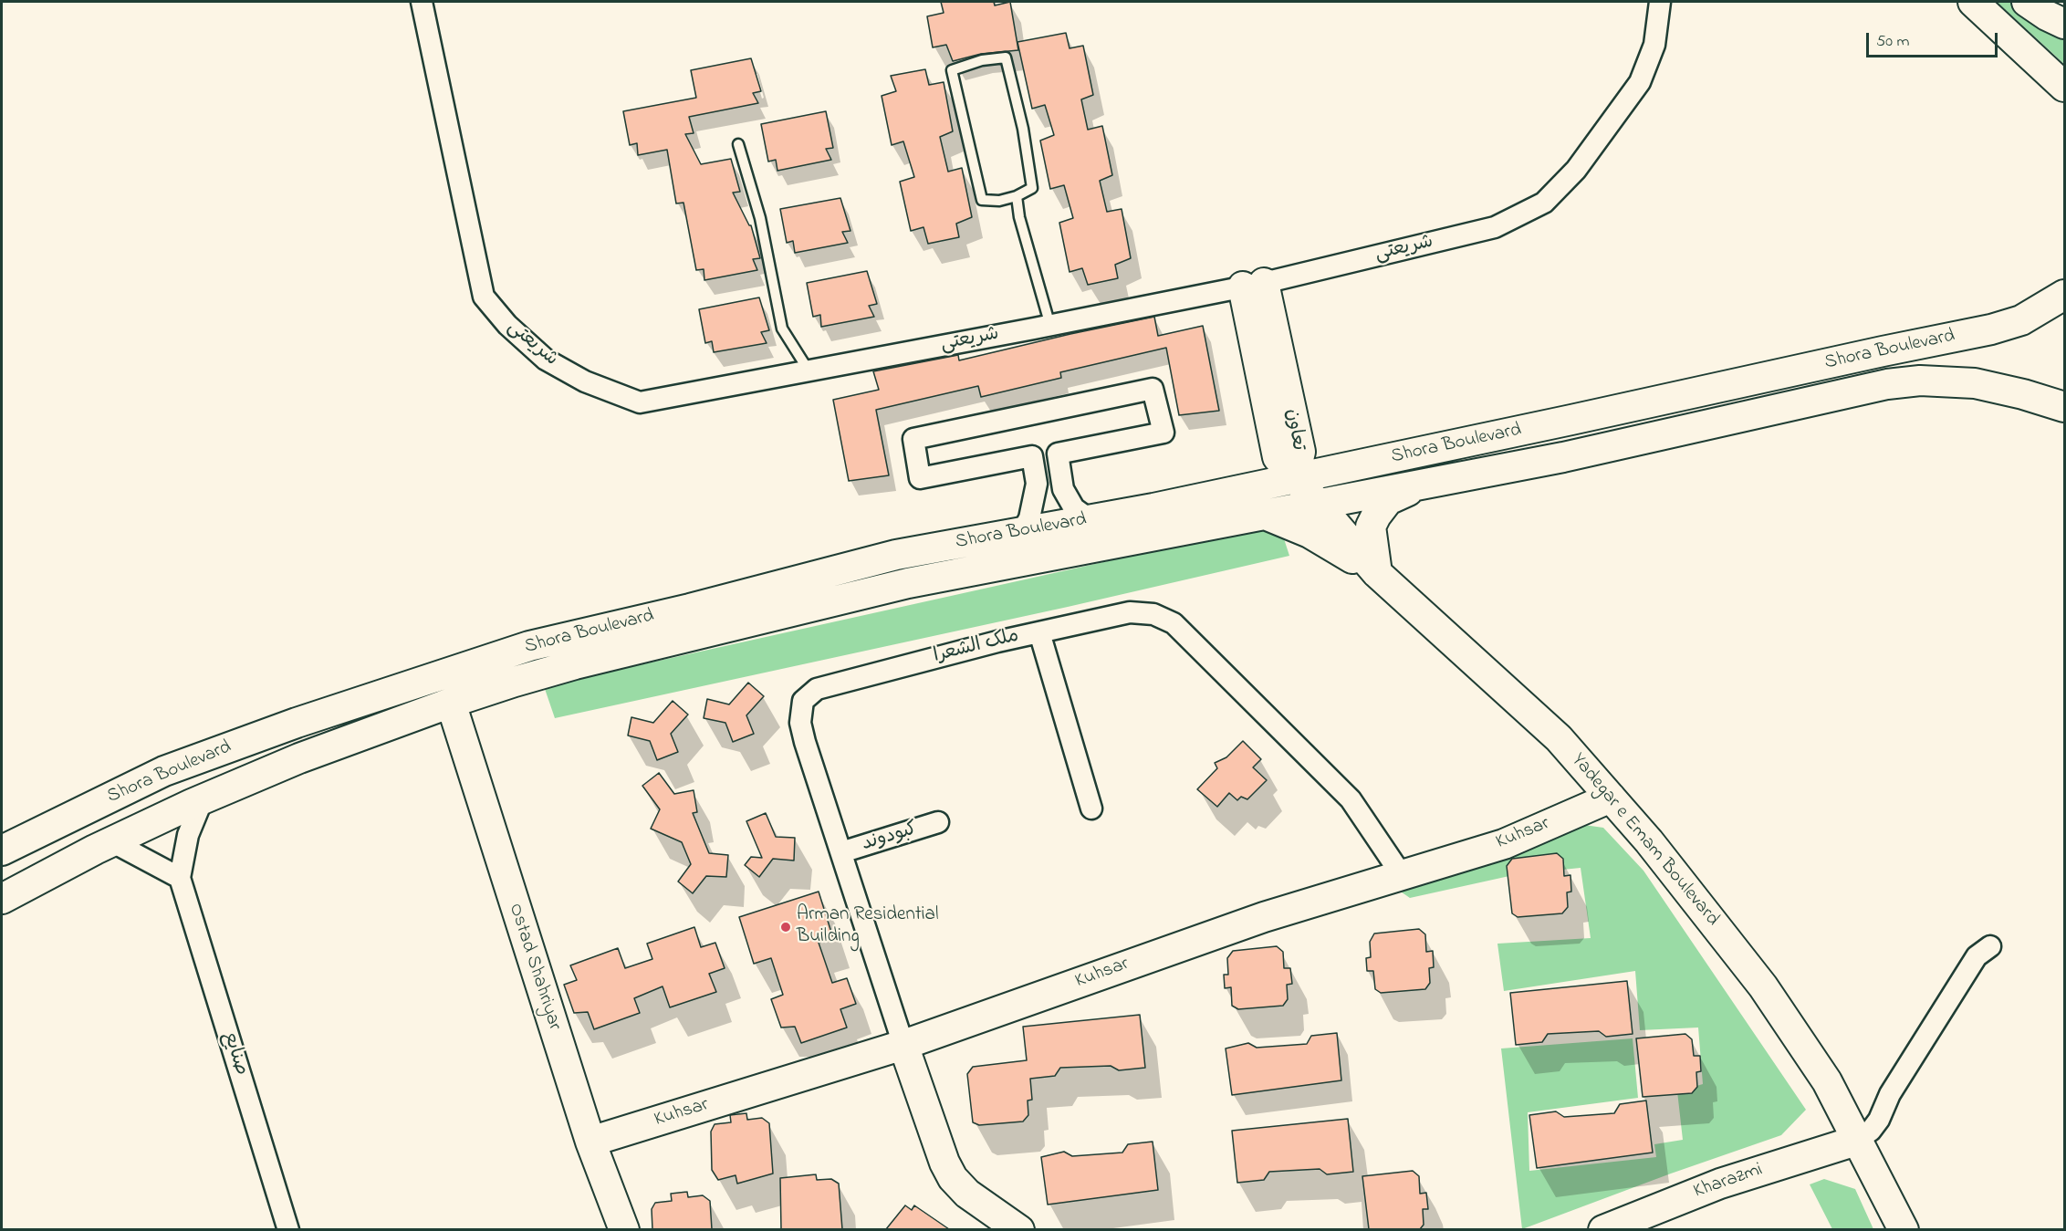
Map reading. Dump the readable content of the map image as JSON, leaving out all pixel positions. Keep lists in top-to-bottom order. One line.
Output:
{"streets":{"main road":["Shora Boulevard","تعاون","Kuhsar","Yadegar e Emam Boulevard","Ostad Shahriyar","Kharazmi"],"street":["شریعتی","ملک الشعرا","کبودوند","صنایع"]},"crossings":[["شریعتی","تعاون"],["Shora Boulevard","تعاون"],["Shora Boulevard","Yadegar e Emam Boulevard"],["Shora Boulevard","Ostad Shahriyar"],["تعاون","Yadegar e Emam Boulevard"],["ملک الشعرا","Kuhsar"],["ملک الشعرا","کبودوند"],["Kuhsar","Yadegar e Emam Boulevard"],["Kuhsar","Ostad Shahriyar"],["Yadegar e Emam Boulevard","Kharazmi"]],"places":["Arman Residential Building"],"scale_bar":"50 m"}
